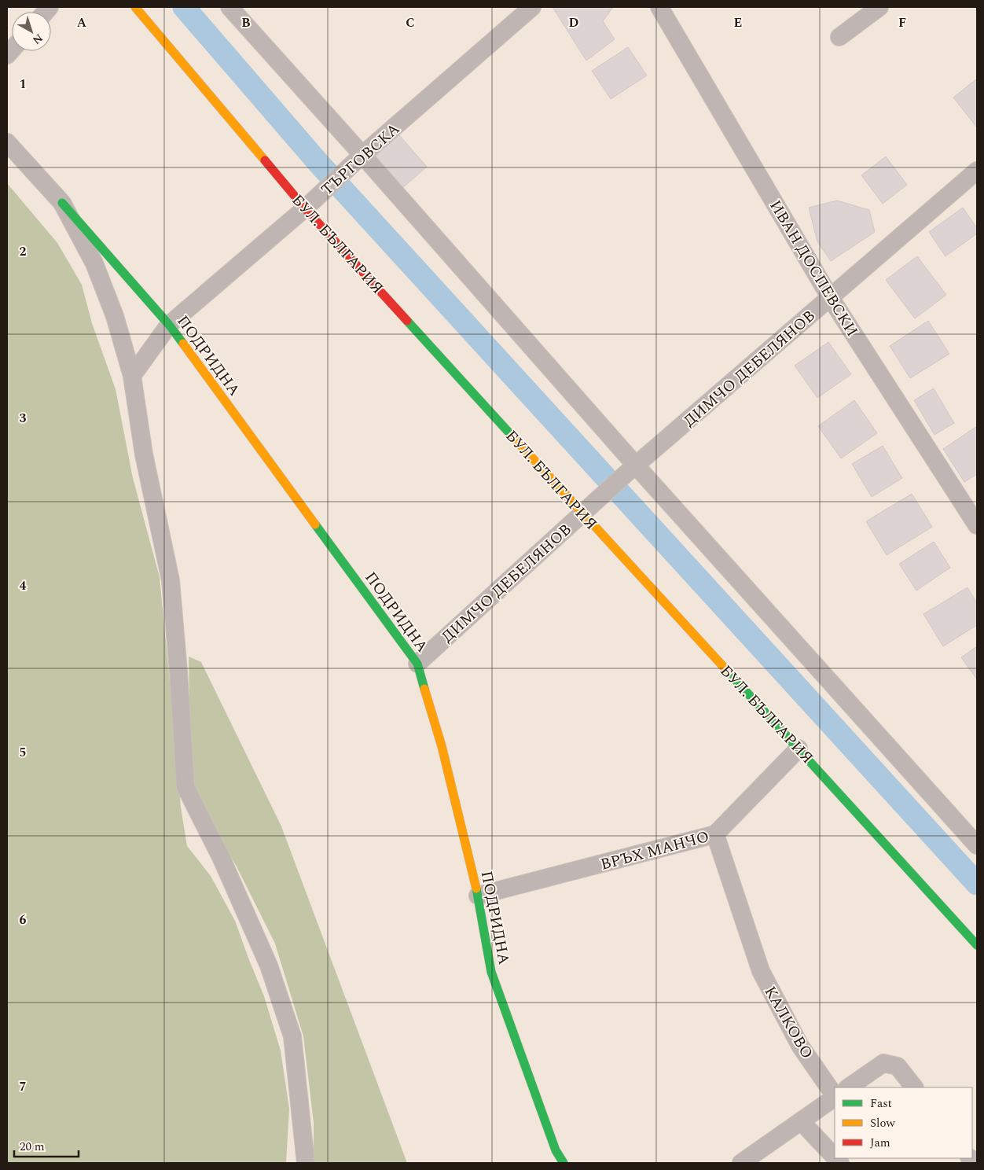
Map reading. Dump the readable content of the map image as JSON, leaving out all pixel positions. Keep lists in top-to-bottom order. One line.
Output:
{"streets":{"street":["ТЪРГОВСКА","БУЛ. БЪЛГАРИЯ","ИВАН ДОСПЕВСКИ","ПОДРИДНА","ДИМЧО ДЕБЕЛЯНОВ","ВРЪХ МАНЧО","КАЛКОВО"]},"crossings":[["ТЪРГОВСКА","БУЛ. БЪЛГАРИЯ"],["ТЪРГОВСКА","ПОДРИДНА"],["БУЛ. БЪЛГАРИЯ","ДИМЧО ДЕБЕЛЯНОВ"],["БУЛ. БЪЛГАРИЯ","ВРЪХ МАНЧО"],["ИВАН ДОСПЕВСКИ","ДИМЧО ДЕБЕЛЯНОВ"],["ПОДРИДНА","ДИМЧО ДЕБЕЛЯНОВ"],["ПОДРИДНА","ВРЪХ МАНЧО"],["ВРЪХ МАНЧО","КАЛКОВО"]],"legend":["Fast","Slow","Jam"],"scale_bar":"20 m","north":"bottom right","grid":{"columns":["A","B","C","D","E","F"],"rows":["1","2","3","4","5","6","7"]}}
